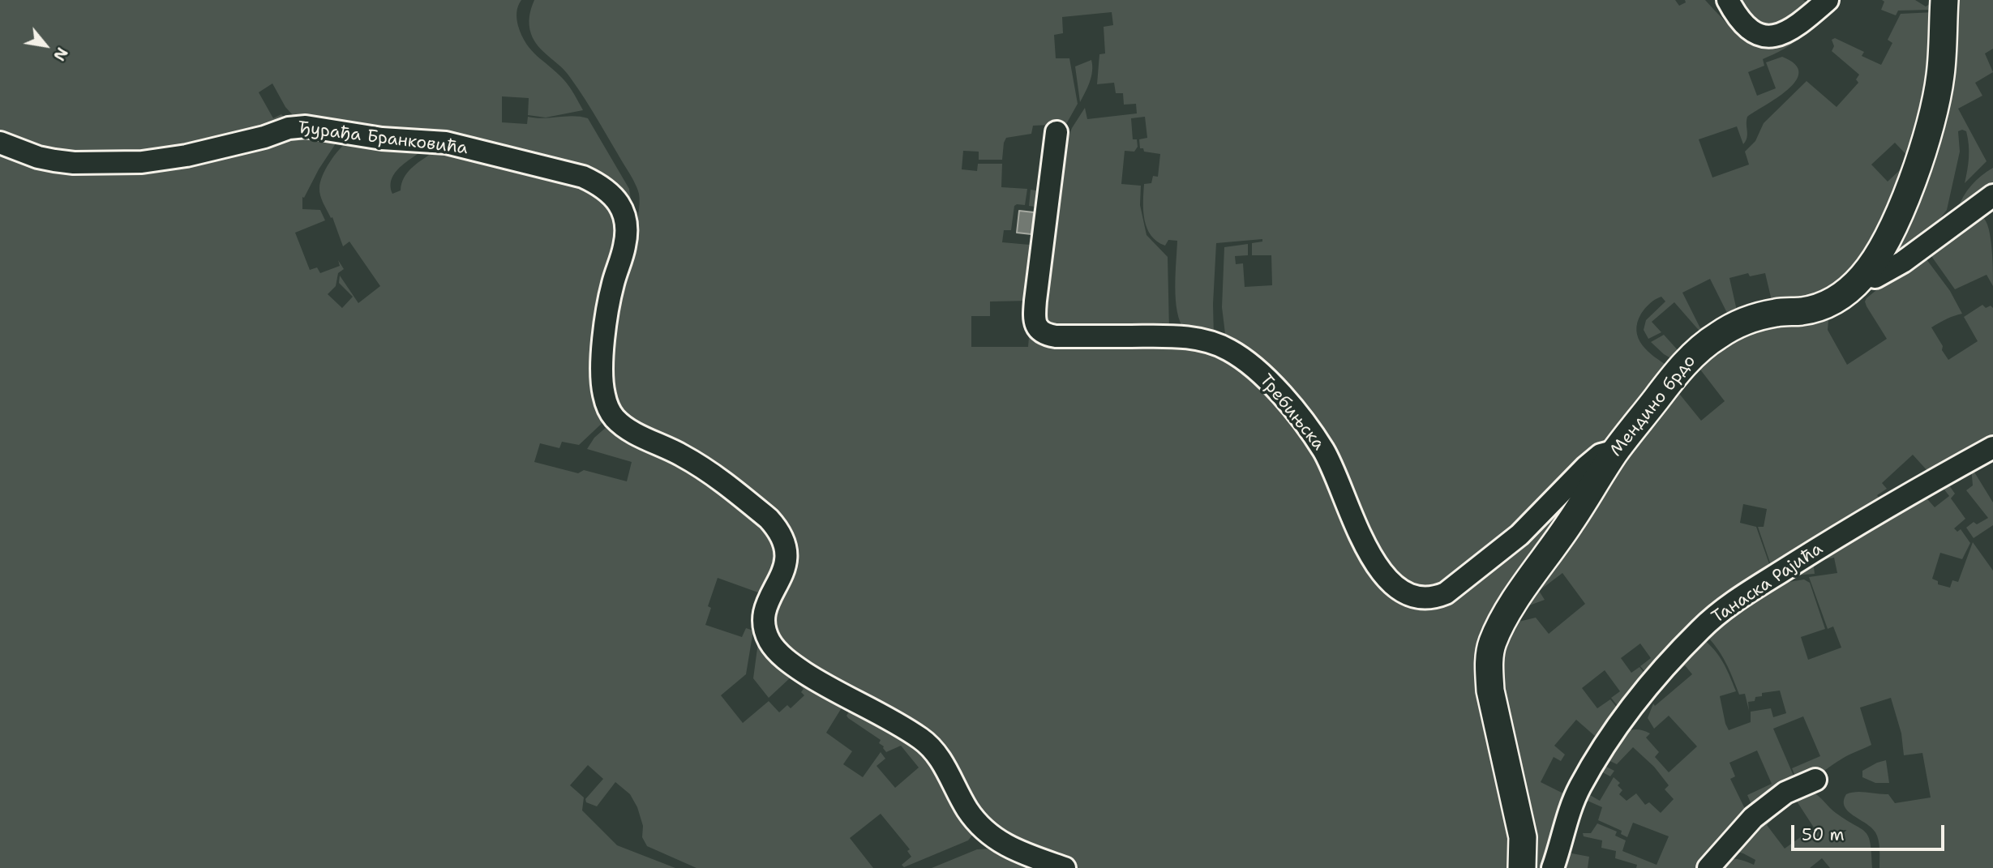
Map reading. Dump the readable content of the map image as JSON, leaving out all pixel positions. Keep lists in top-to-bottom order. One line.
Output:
{"streets":{"street":["Ђурађа Бранковића","Мендино брдо","Требињска","Танаска Рајића"]},"crossings":[["Мендино брдо","Требињска"]],"scale_bar":"50 m","north":"bottom right"}
